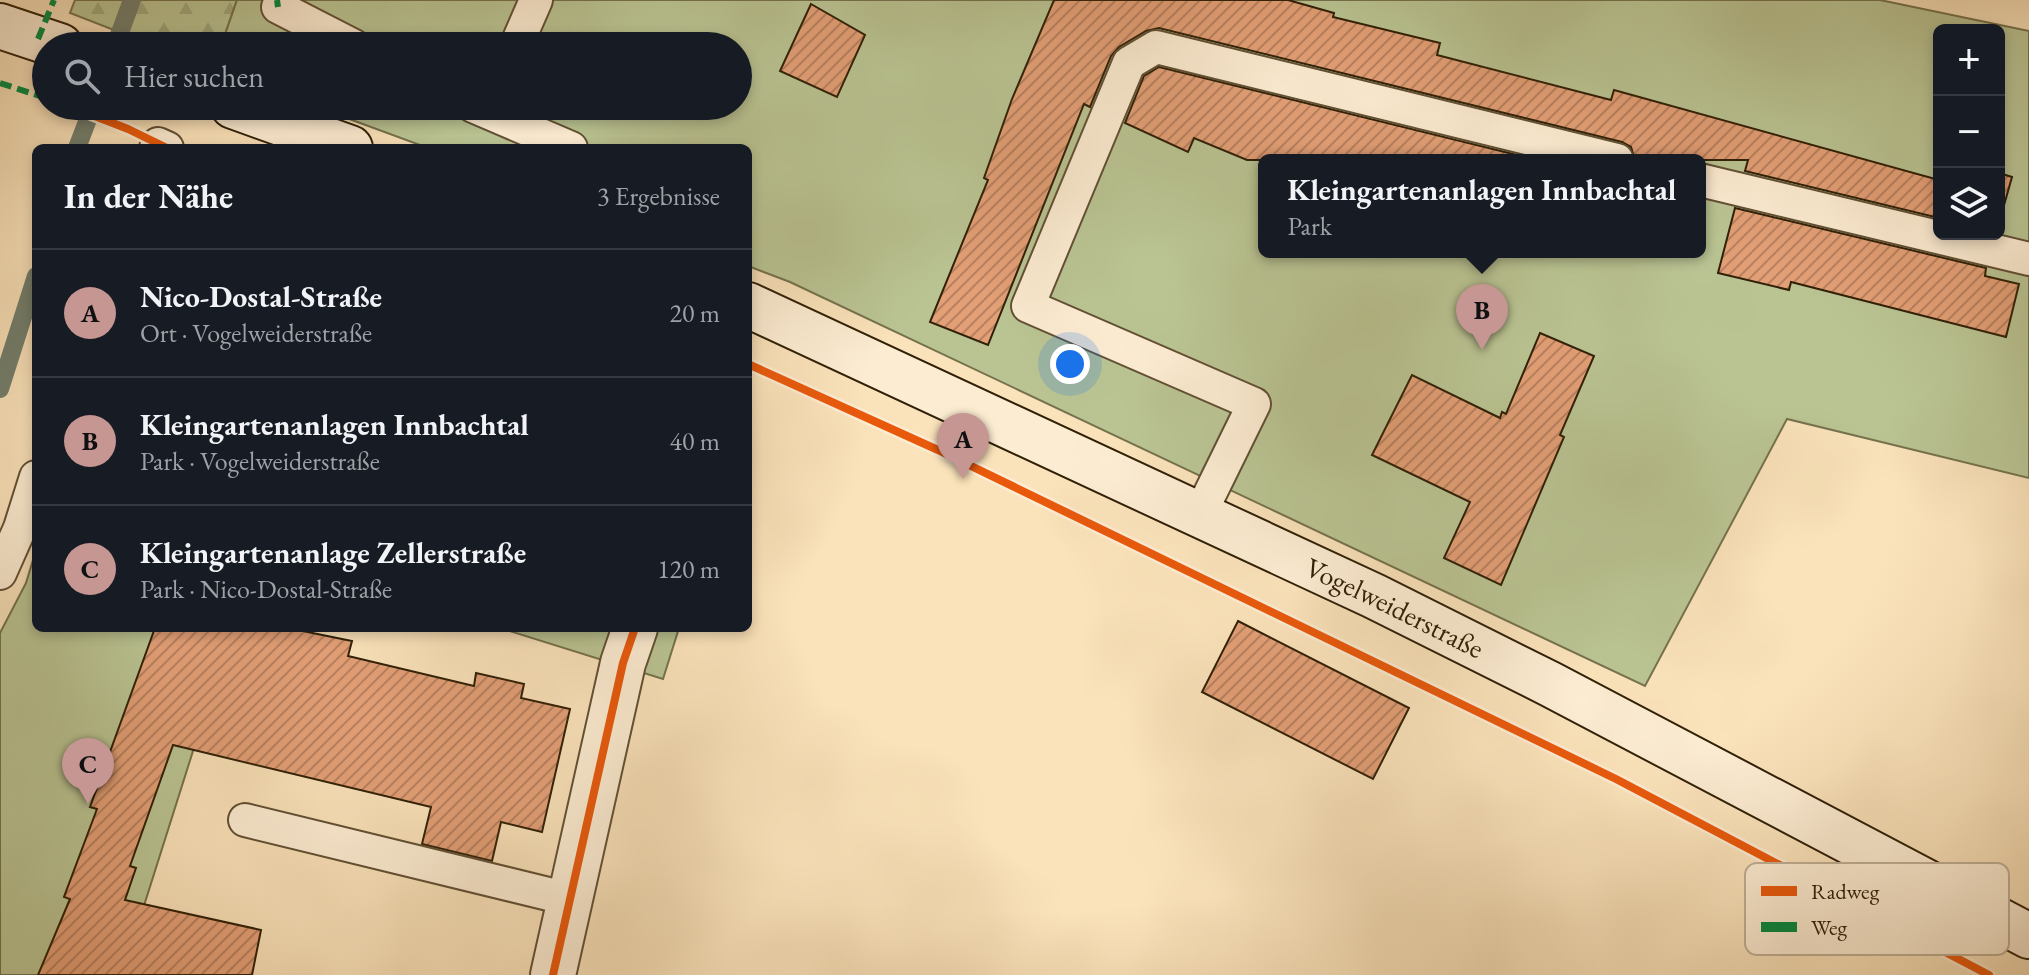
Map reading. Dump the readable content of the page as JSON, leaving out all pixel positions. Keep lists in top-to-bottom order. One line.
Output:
{"streets":{"main road":["Vogelweiderstraße"]},"legend":["Radweg","Weg"],"page":{"map_buttons":["+","−"],"search":"Hier suchen","heading":["In der Nähe","3 Ergebnisse"],"popup":["Kleingartenanlagen Innbachtal","Park"],"list":[{"mark":"A","name":"Nico-Dostal-Straße","note":"Ort · Vogelweiderstraße","value":"20 m"},{"mark":"B","name":"Kleingartenanlagen Innbachtal","note":"Park · Vogelweiderstraße","value":"40 m"},{"mark":"C","name":"Kleingartenanlage Zellerstraße","note":"Park · Nico-Dostal-Straße","value":"120 m"}],"pins":["B","A","C"]}}
